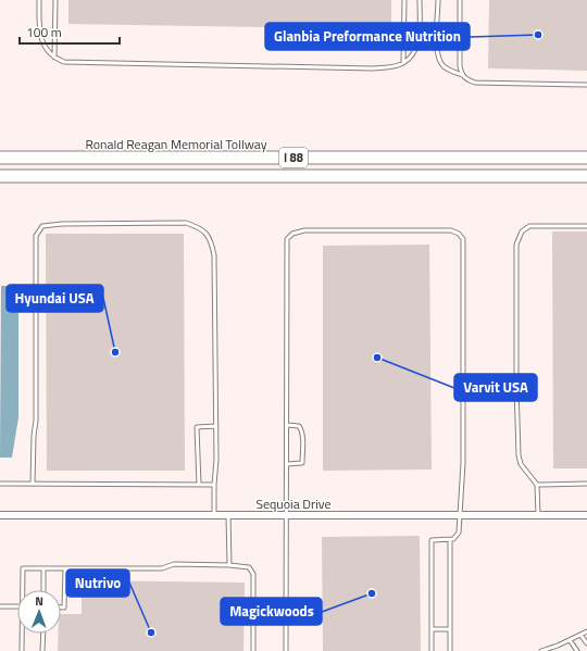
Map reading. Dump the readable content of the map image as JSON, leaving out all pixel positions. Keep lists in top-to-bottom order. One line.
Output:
{"streets":{"highway":["Ronald Reagan Memorial Tollway","I 88"],"street":["Sequoia Drive"]},"places":["Glanbia Preformance Nutrition","Hyundai USA","Varvit USA","Magickwoods","Nutrivo"],"scale_bar":"100 m","north":"top"}
